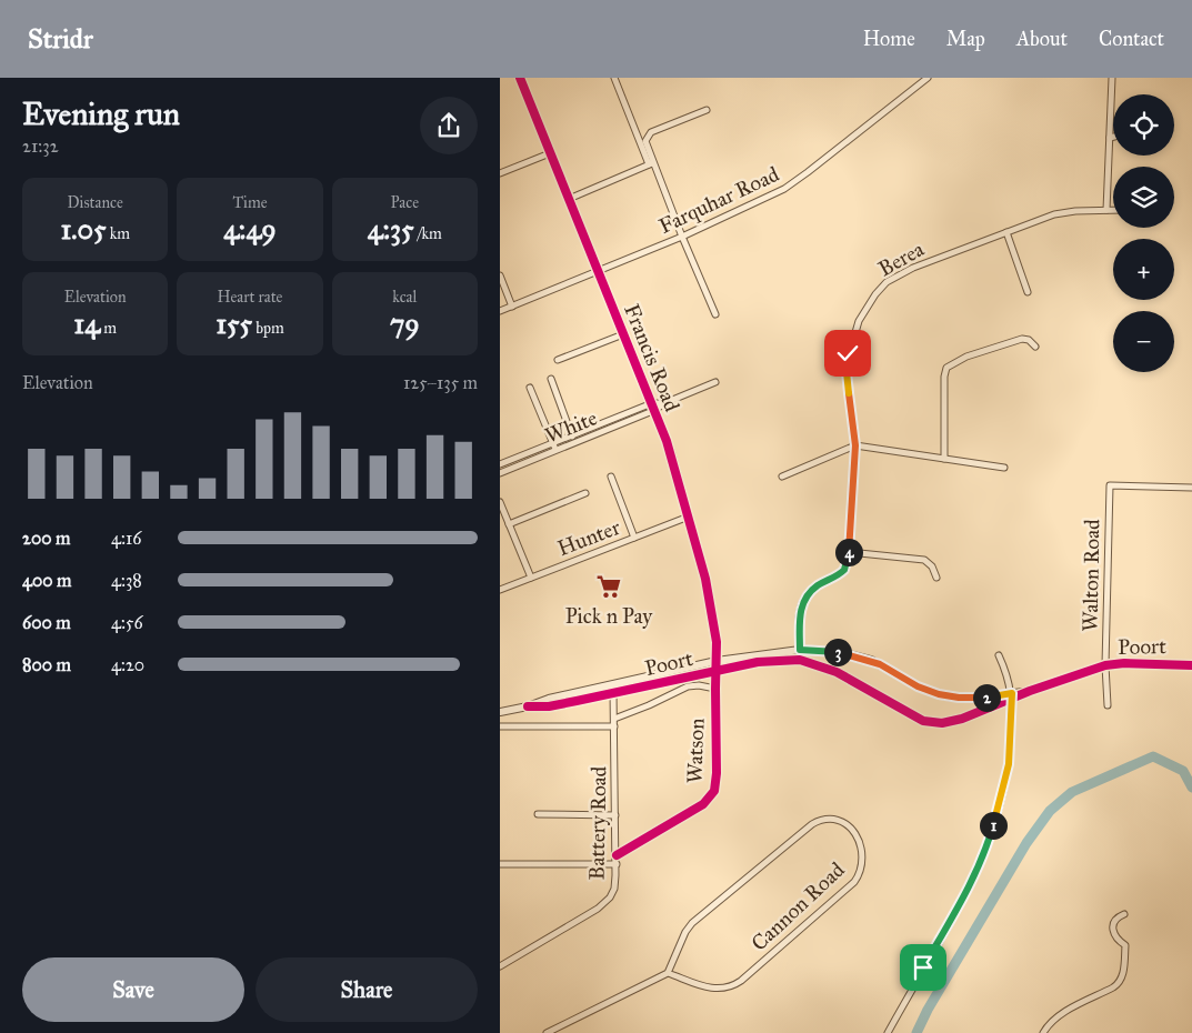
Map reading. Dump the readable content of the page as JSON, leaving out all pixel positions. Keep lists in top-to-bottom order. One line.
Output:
{"streets":{"street":["Farquhar Road","Berea","Francis Road","White","Hunter","Walton Road","Poort","Watson","Battery Road","Cannon Road"]},"crossings":[["Farquhar Road","Francis Road"],["Berea","Poort"],["Francis Road","White"],["Francis Road","Hunter"],["Francis Road","Poort"],["Francis Road","Watson"],["Walton Road","Poort"],["Poort","Watson"],["Poort","Battery Road"],["Watson","Battery Road"]],"places":{"supermarket":["Pick n Pay"]},"page":{"header":"Stridr","nav":["Home","Map","About","Contact"],"heading":["Evening run","21:32"],"map_buttons":["+","−"],"stats":[["Distance","1.05 km"],["Time","4:49"],["Pace","4:35 /km"],["Elevation","14 m"],["Heart rate","155 bpm"],["kcal","79"]],"chart":["Elevation","125–135 m"],"list":[{"name":"200 m","note":"4:16"},{"name":"400 m","note":"4:38"},{"name":"600 m","note":"4:56"},{"name":"800 m","note":"4:20"}],"pins":["4","3","2","1"],"buttons":["Save","Share"]}}
